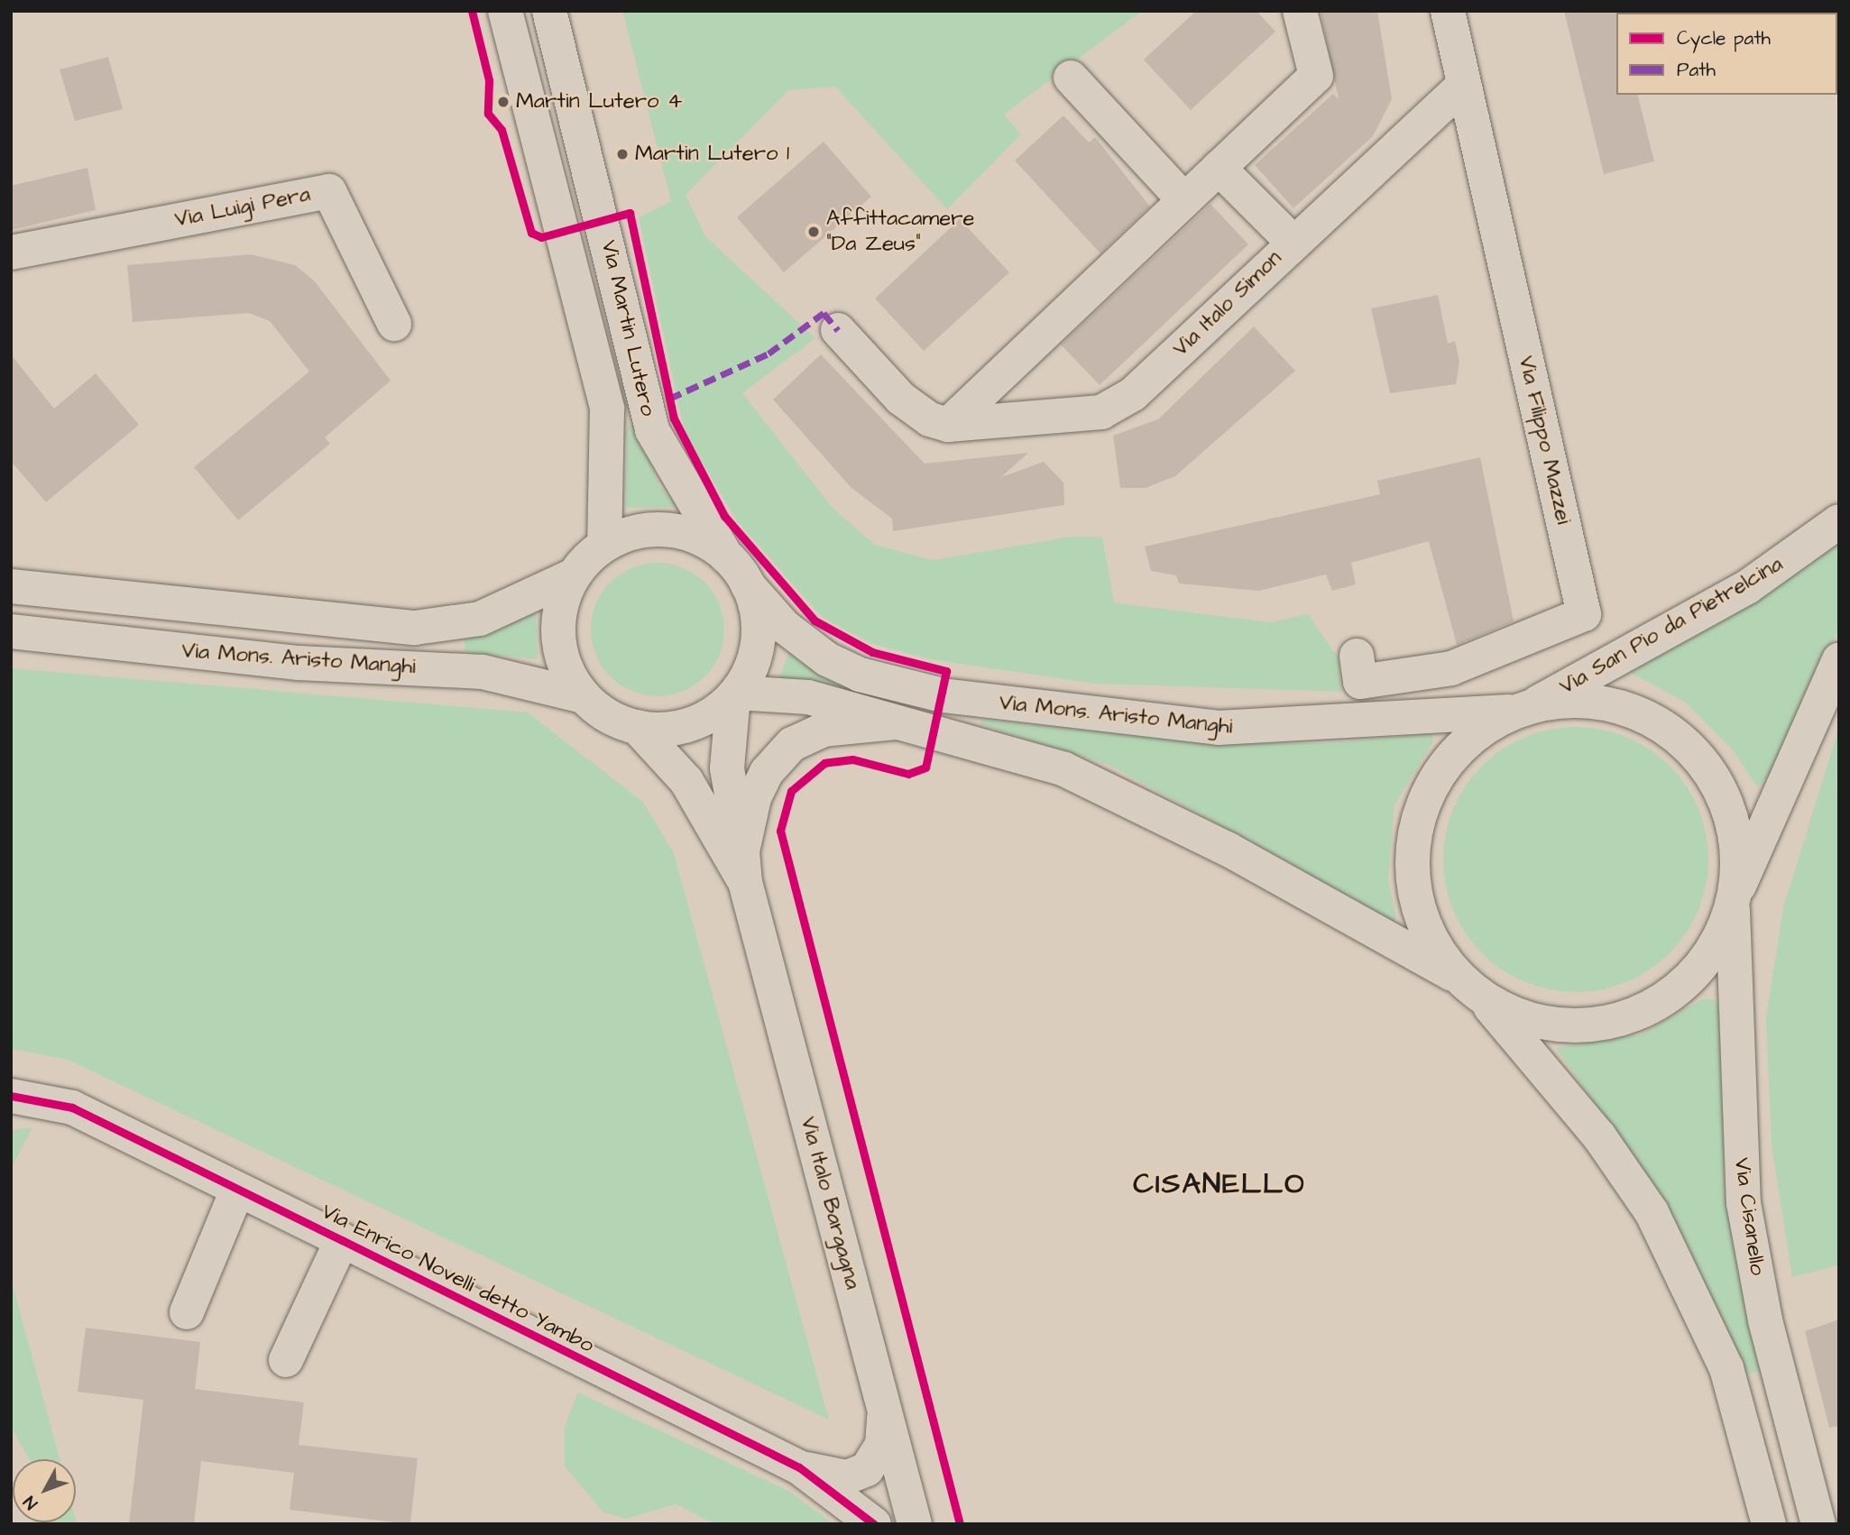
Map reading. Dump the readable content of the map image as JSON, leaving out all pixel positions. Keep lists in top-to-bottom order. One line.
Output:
{"streets":{"main road":["Via Luigi Pera","Via Italo Simon","Via Martin Lutero","Via Filippo Mazzei","Via San Pio da Pietrelcina","Via Mons. Aristo Manghi","Via Italo Bargagna","Via Cisanello","Via Enrico Novelli detto Yambo"]},"crossings":[["Via Italo Simon","Via Filippo Mazzei"],["Via Martin Lutero","Via Mons. Aristo Manghi"],["Via Martin Lutero","Via Italo Bargagna"],["Via San Pio da Pietrelcina","Via Mons. Aristo Manghi"],["Via Mons. Aristo Manghi","Via Italo Bargagna"],["Via Mons. Aristo Manghi","Via Cisanello"],["Via Italo Bargagna","Via Enrico Novelli detto Yambo"]],"districts":["CISANELLO"],"places":["Martin Lutero 4","Martin Lutero 1","Affittacamere \"Da Zeus\""],"legend":["Cycle path","Path"],"north":"bottom left"}
